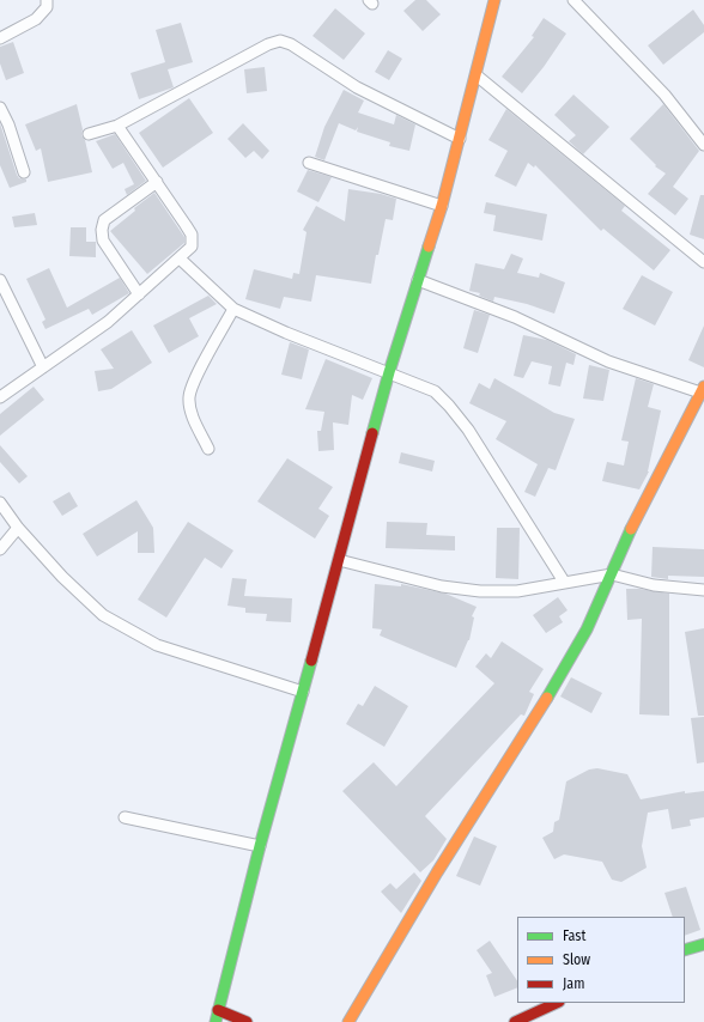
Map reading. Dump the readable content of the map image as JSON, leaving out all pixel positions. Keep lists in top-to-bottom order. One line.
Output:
{"legend":["Fast","Slow","Jam"]}
